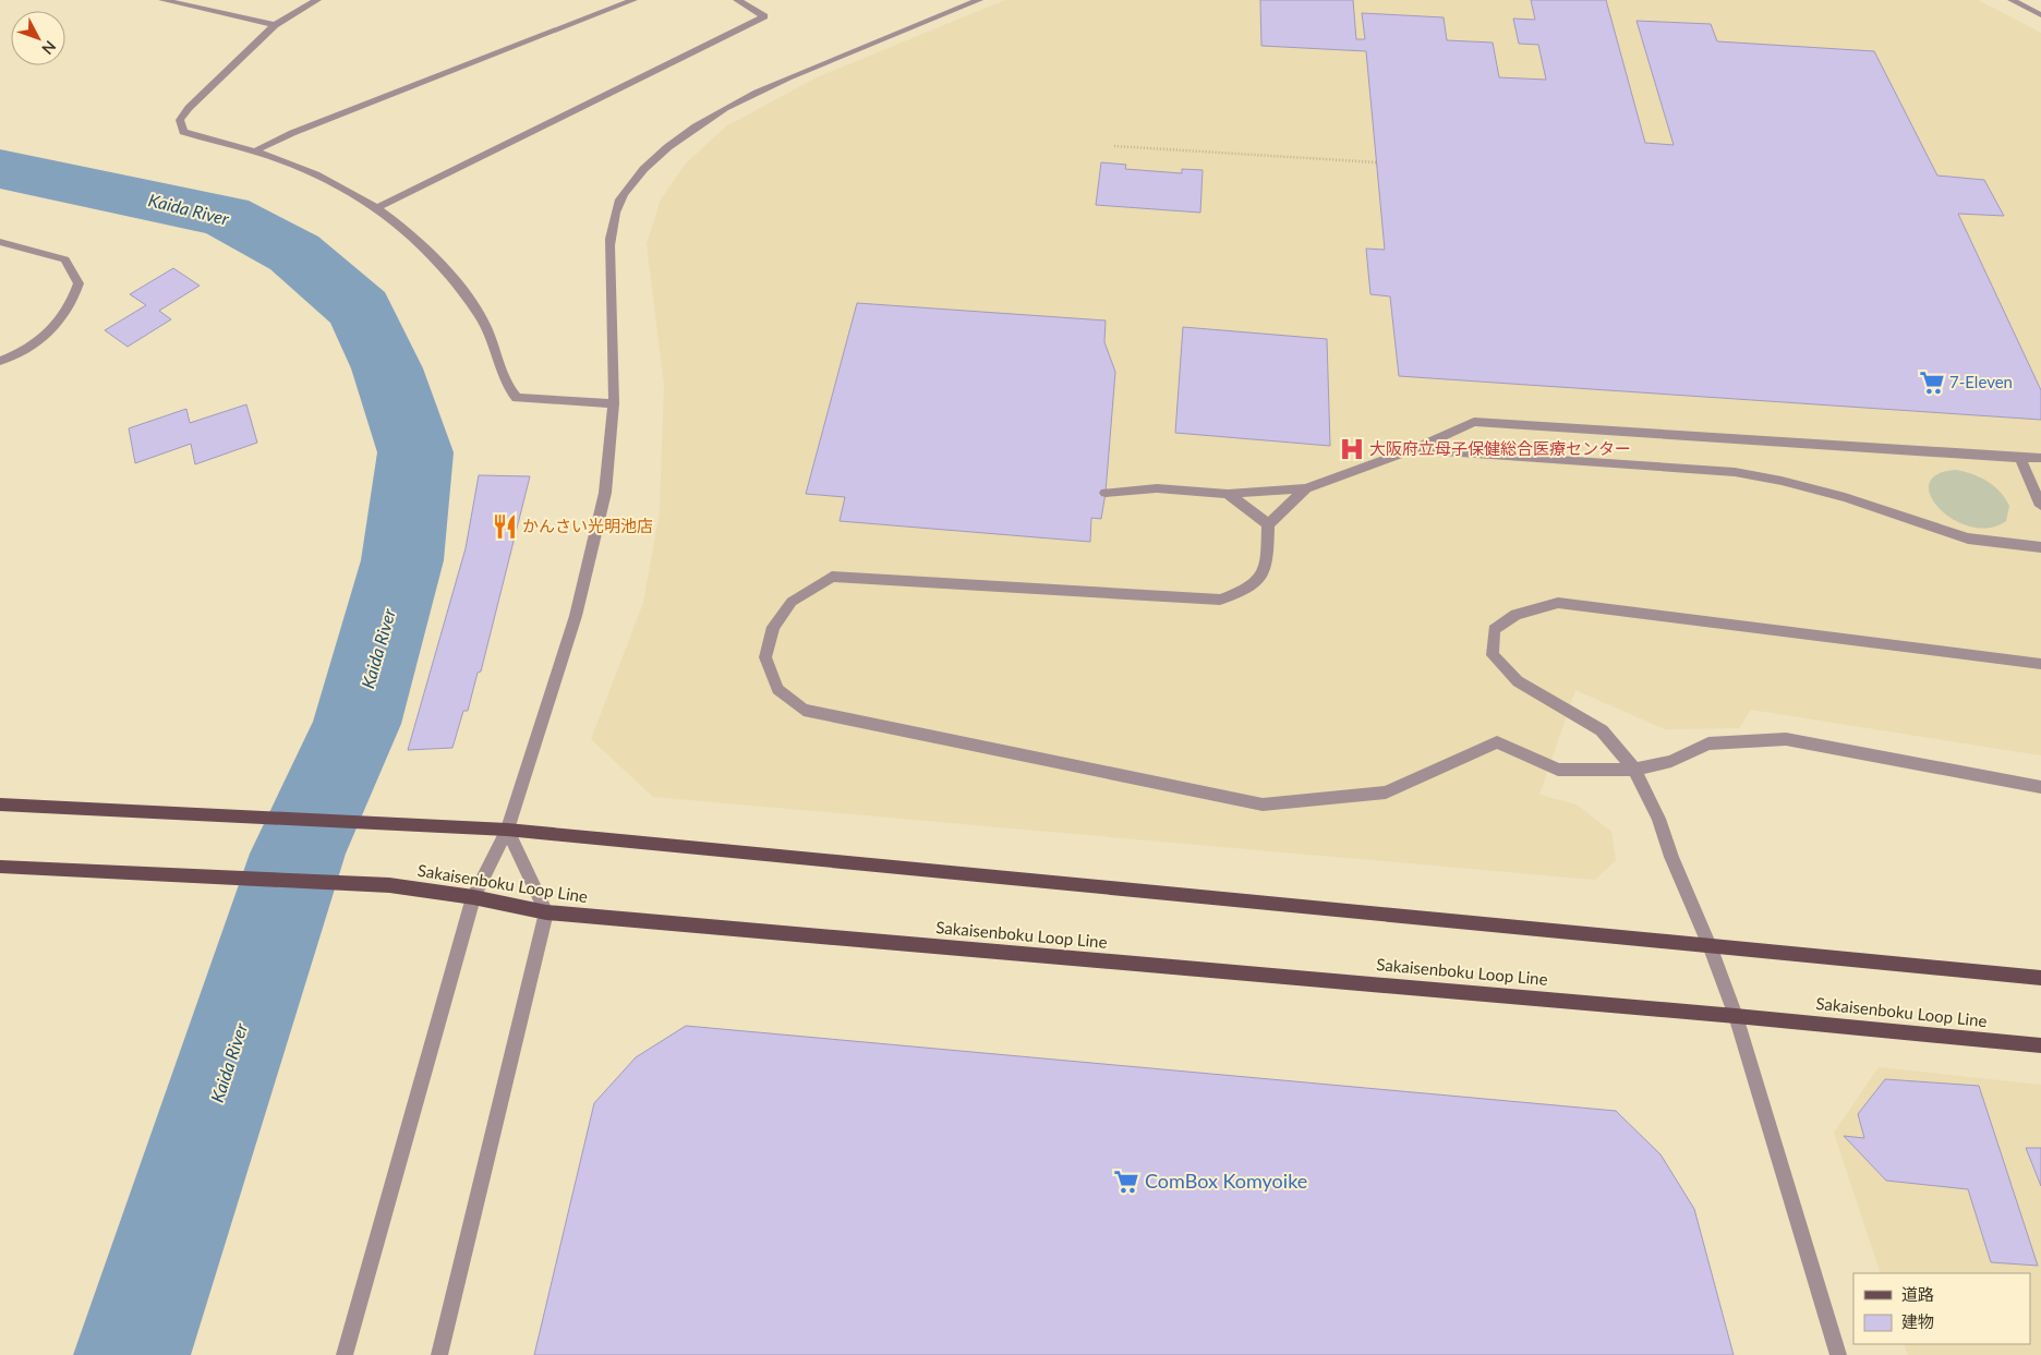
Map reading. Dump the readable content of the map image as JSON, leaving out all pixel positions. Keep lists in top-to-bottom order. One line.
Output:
{"streets":{"main road":["Sakaisenboku Loop Line"]},"water":["Kaida River"],"places":{"supermarket":["7-Eleven","ComBox Komyoike"],"hospital":["大阪府立母子保健総合医療センター"],"restaurant":["かんさい光明池店"]},"legend":["道路","建物"],"north":"bottom right"}
